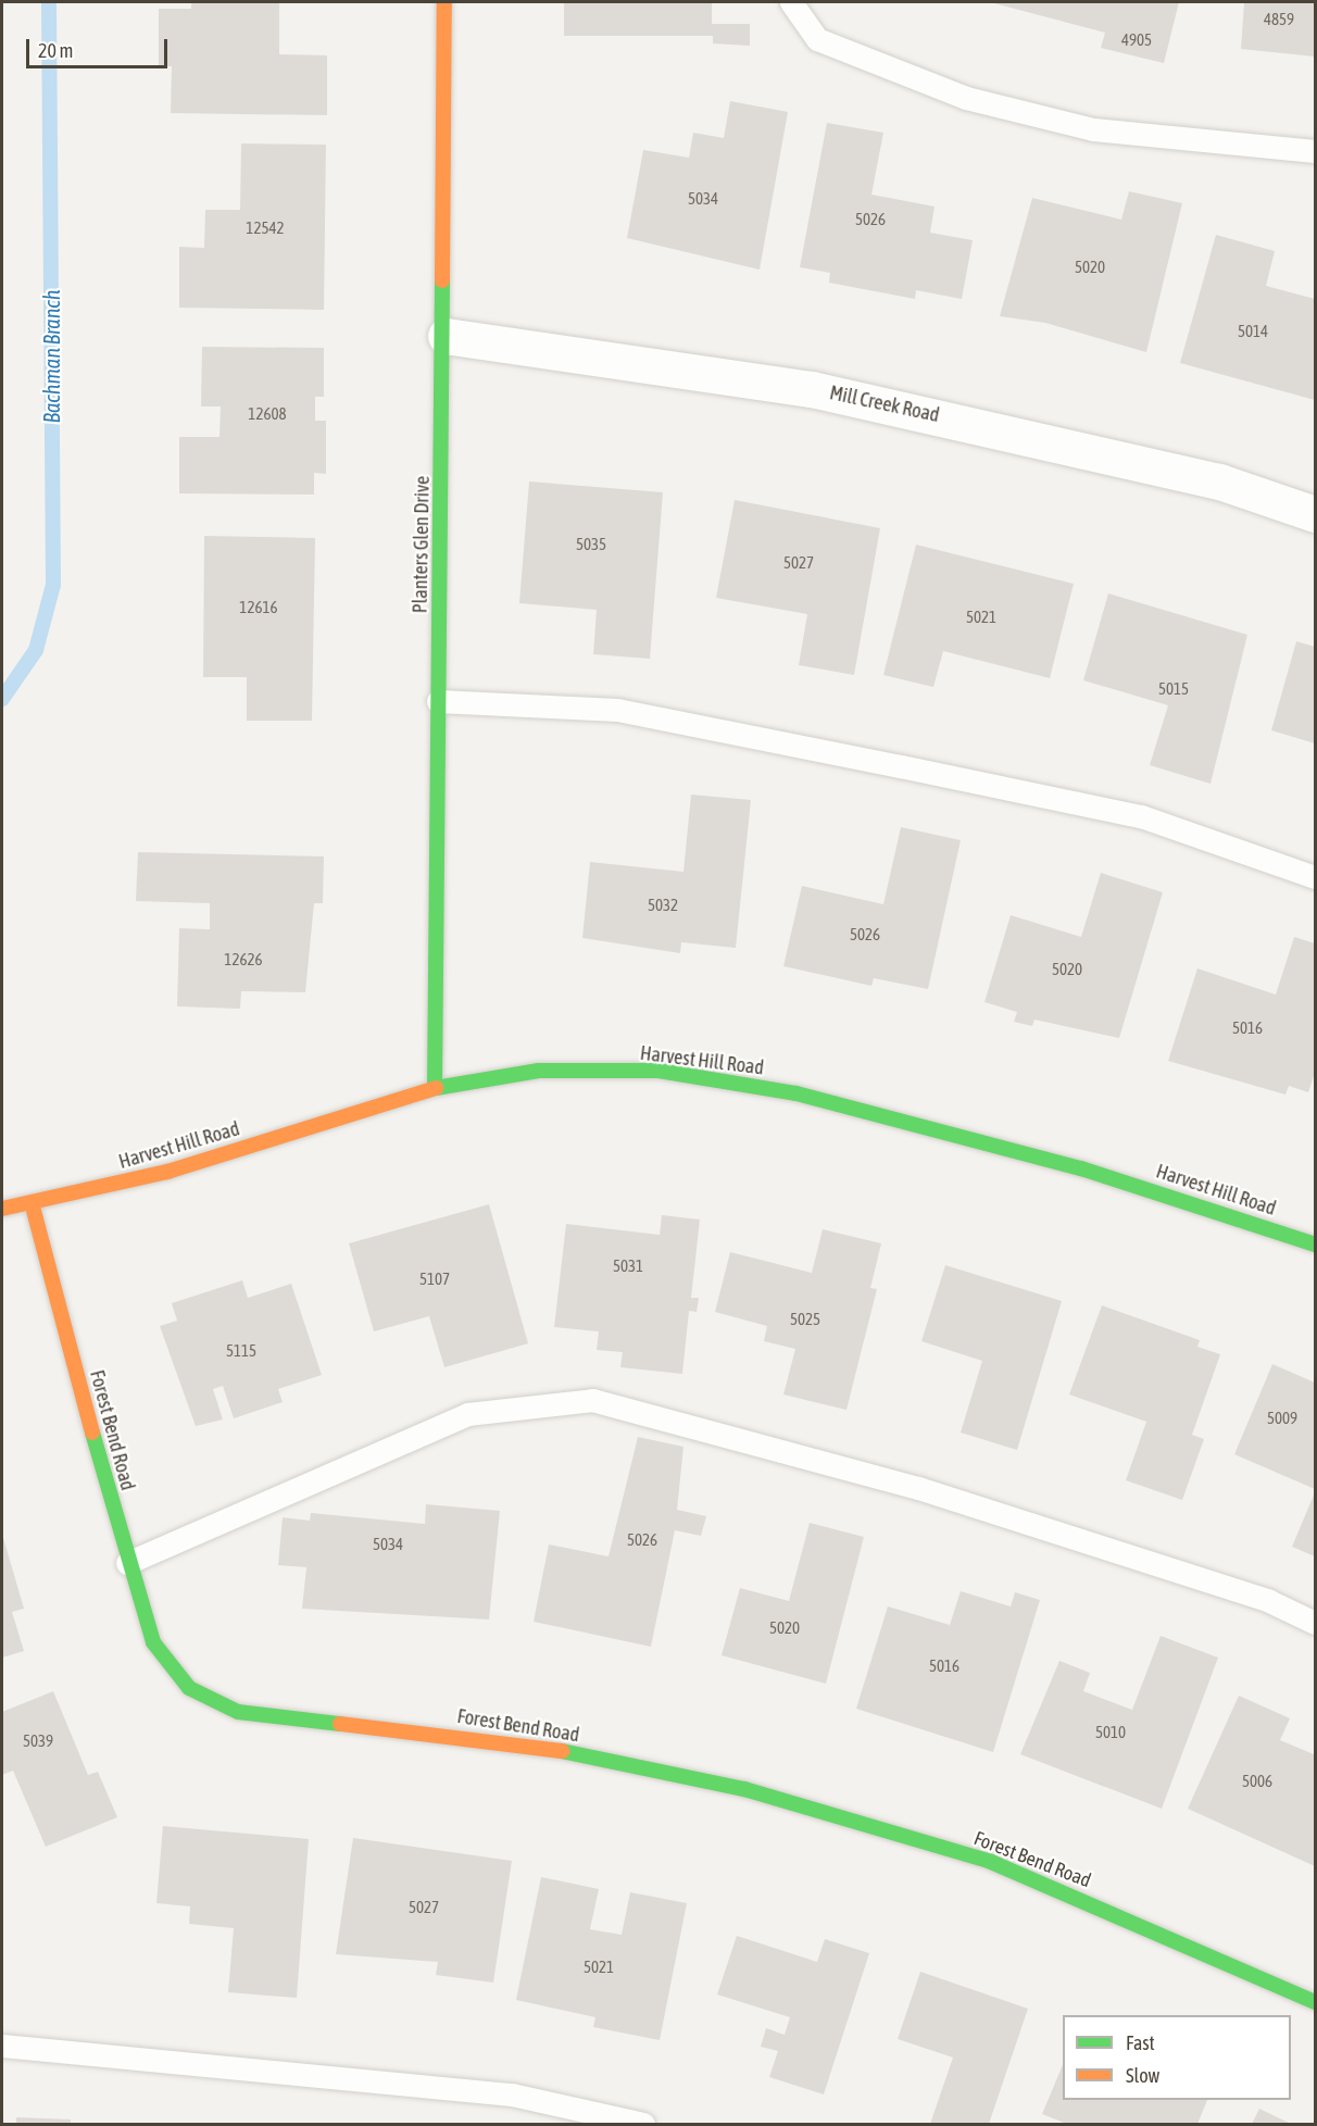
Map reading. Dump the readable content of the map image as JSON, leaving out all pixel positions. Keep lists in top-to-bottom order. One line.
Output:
{"streets":{"street":["Mill Creek Road","Planters Glen Drive","Harvest Hill Road","Forest Bend Road"]},"crossings":[["Mill Creek Road","Planters Glen Drive"],["Planters Glen Drive","Harvest Hill Road"],["Harvest Hill Road","Forest Bend Road"]],"water":["Bachman Branch"],"house_numbers":["4859","4905","5034","5026","12542","5020","5014","12608","5035","5027","12616","5021","5015","5032","5026","12626","5020","5016","5031","5107","5025","5115","5009","5026","5034","5020","5016","5010","5039","5006","5027","5021"],"legend":["Fast","Slow"],"scale_bar":"20 m"}
